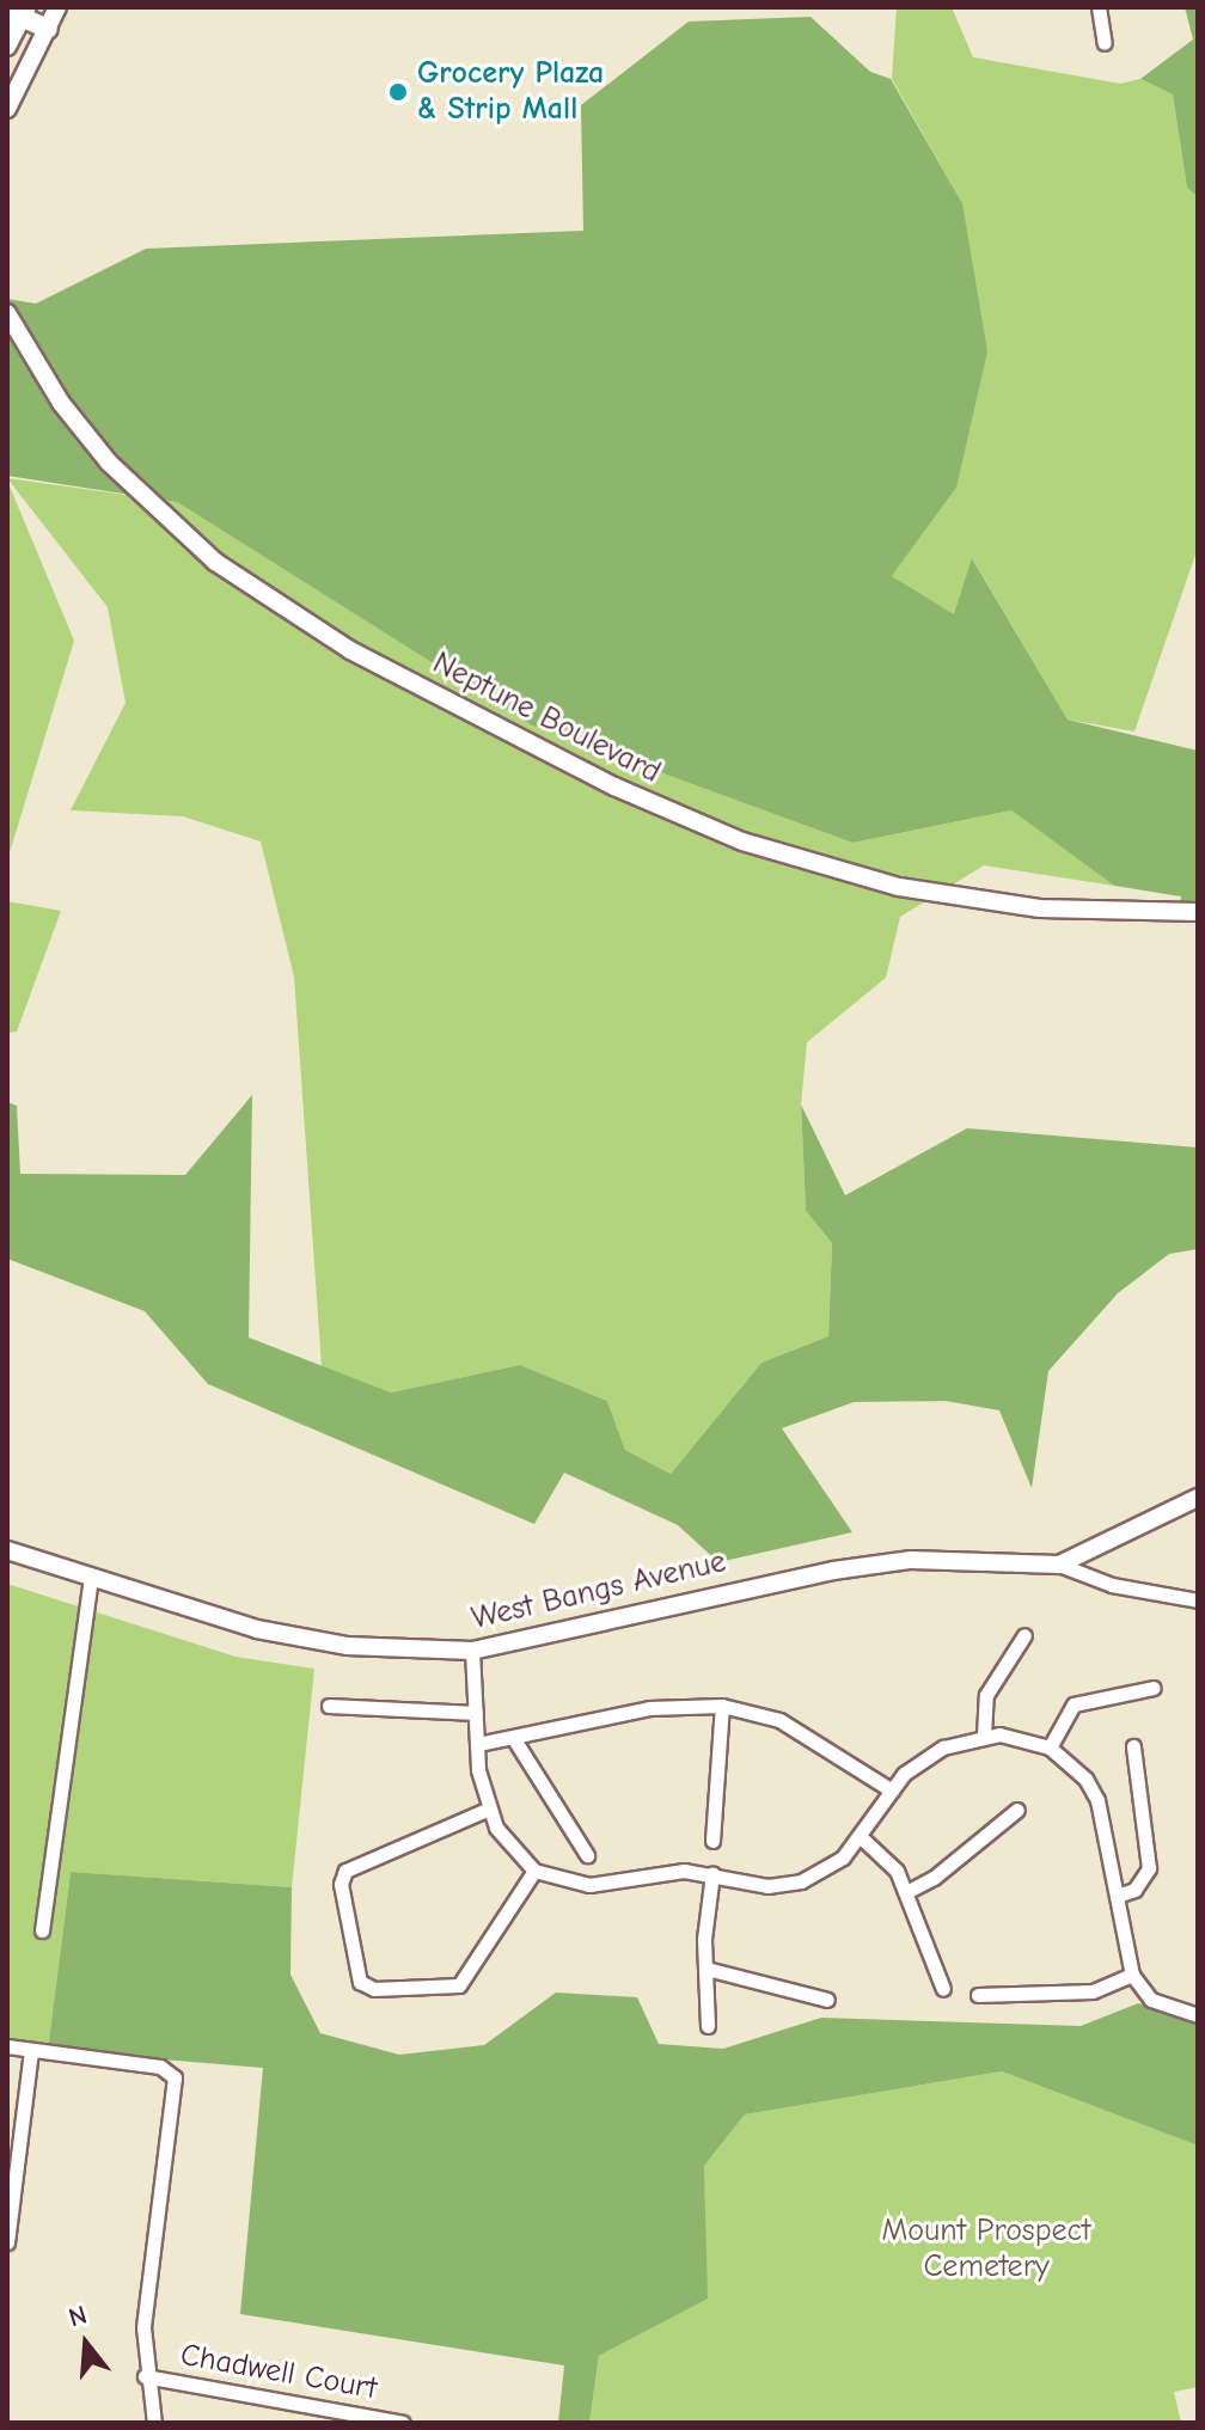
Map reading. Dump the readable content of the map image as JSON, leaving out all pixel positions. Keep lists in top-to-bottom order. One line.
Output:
{"streets":{"street":["Neptune Boulevard","West Bangs Avenue","Chadwell Court"]},"parks":["Mount Prospect Cemetery"],"places":["Grocery Plaza & Strip Mall"],"north":"top"}
